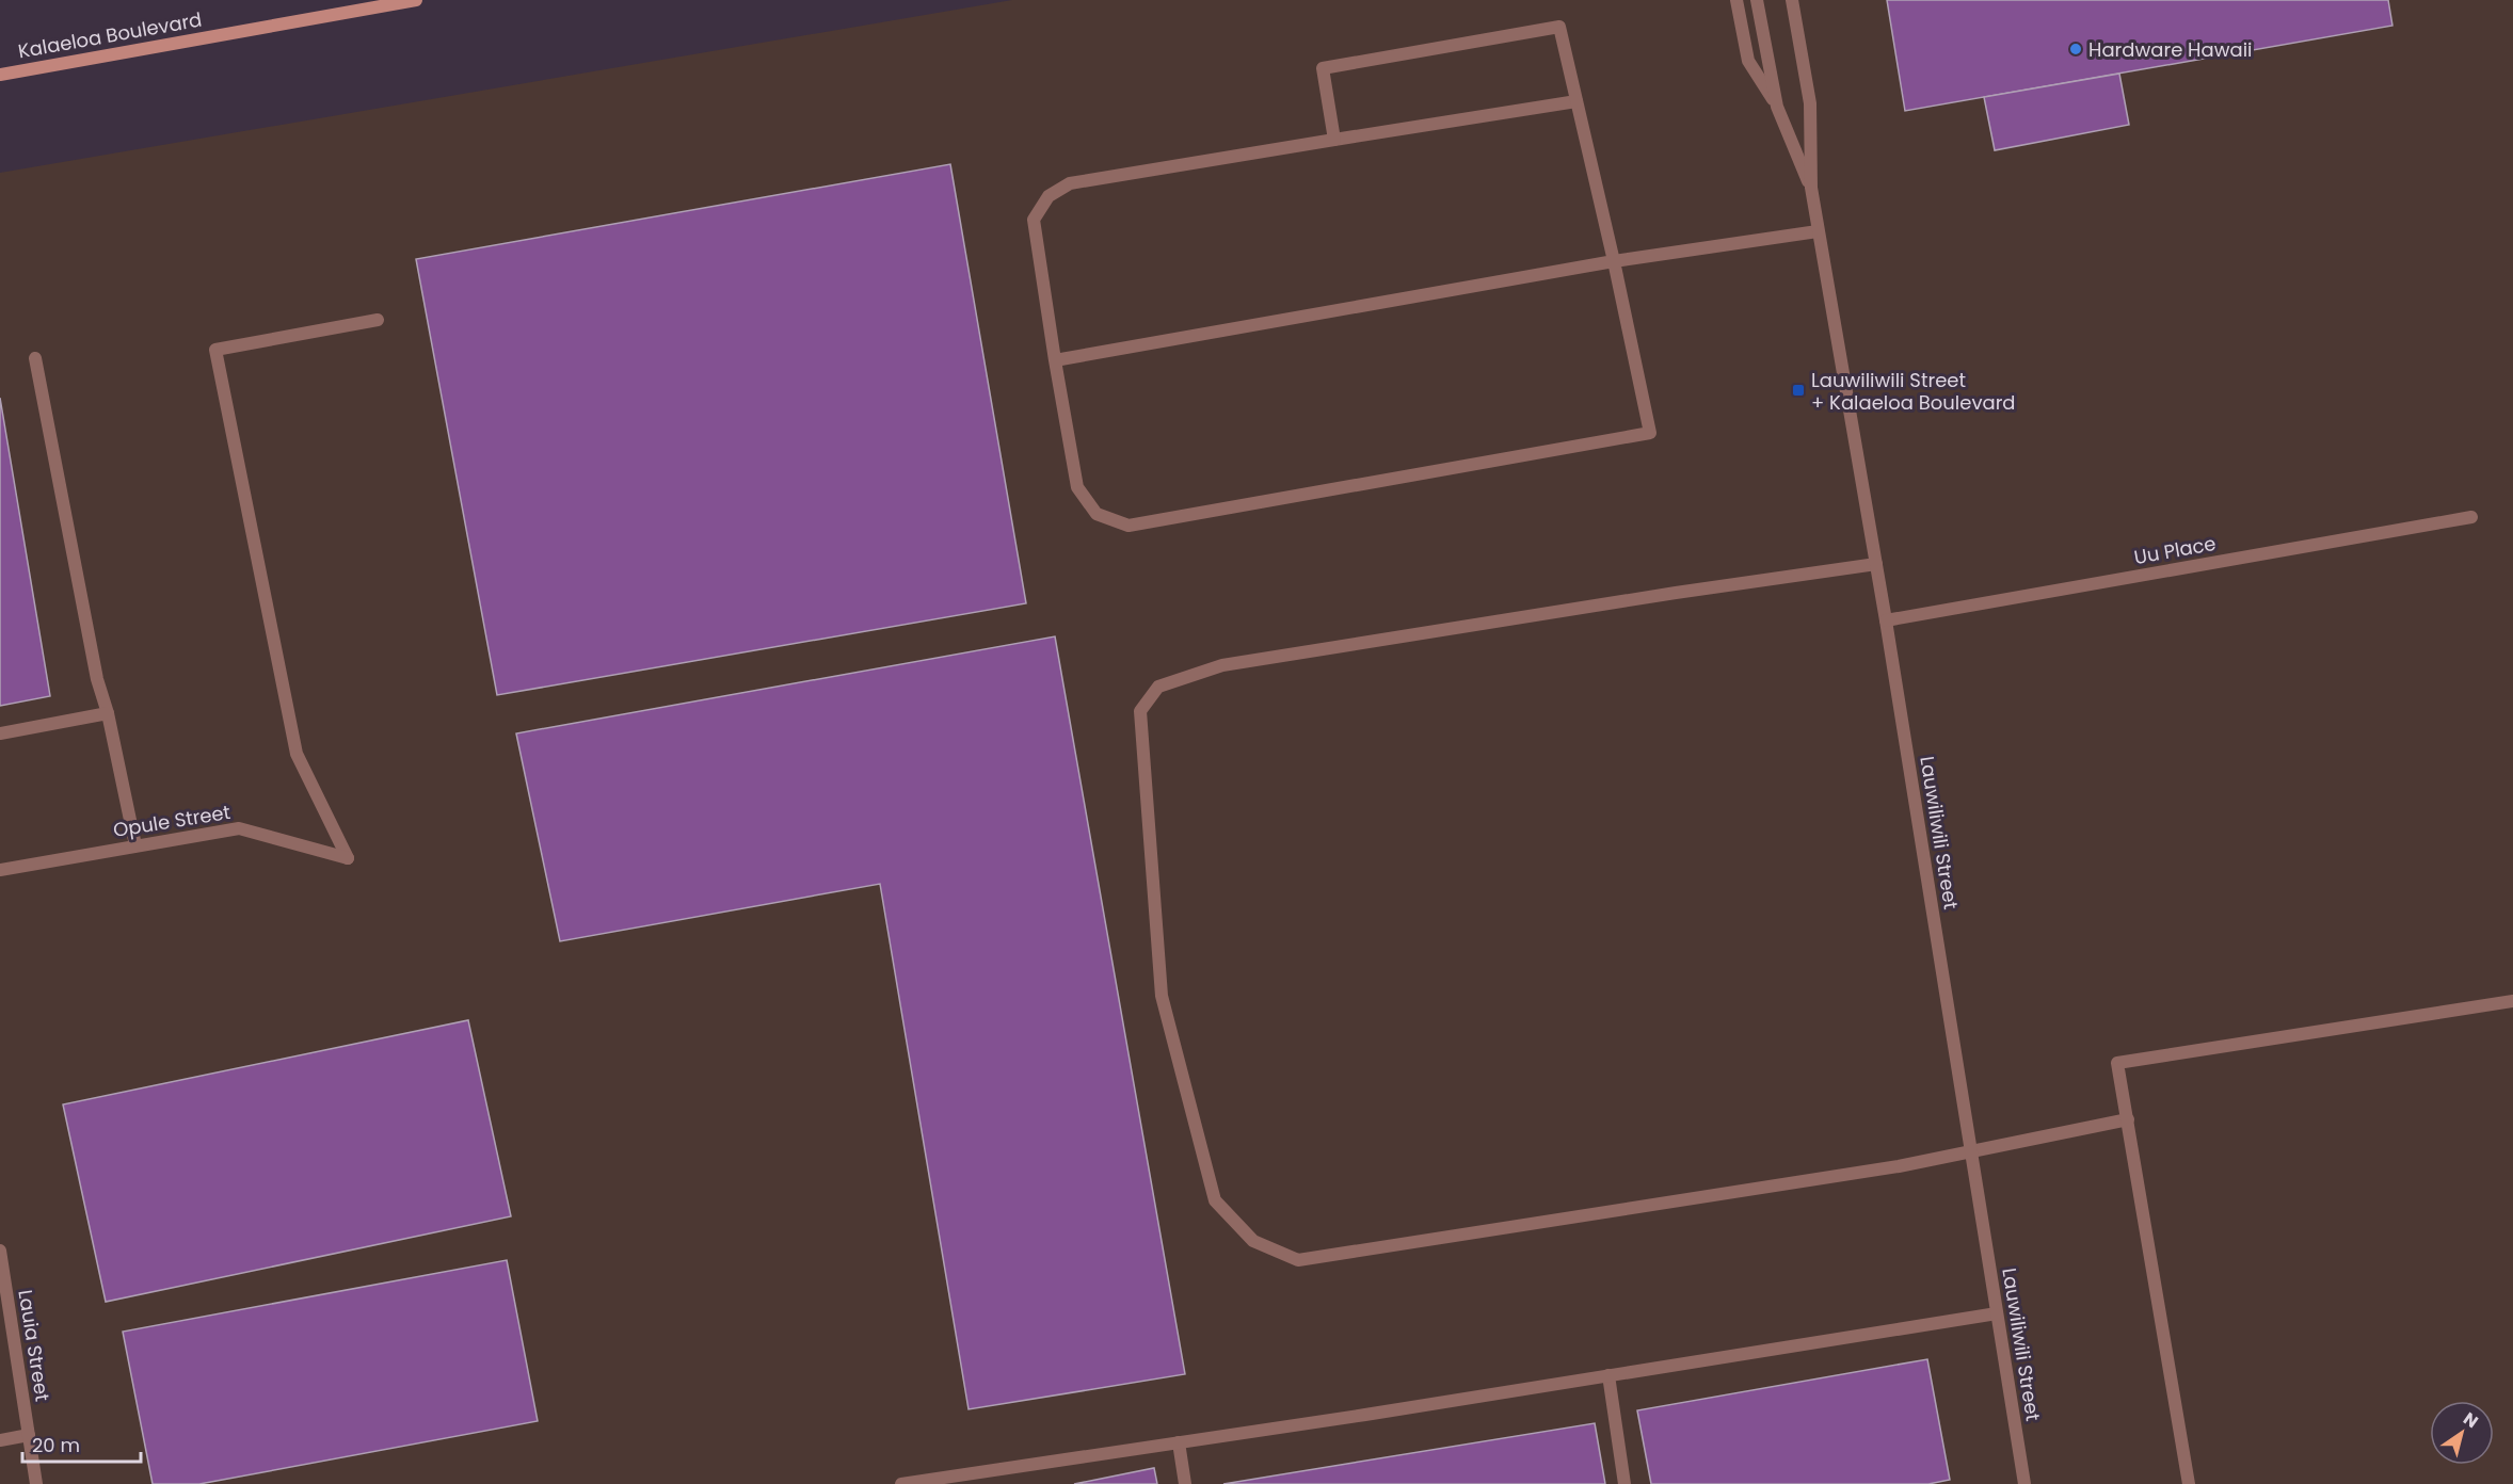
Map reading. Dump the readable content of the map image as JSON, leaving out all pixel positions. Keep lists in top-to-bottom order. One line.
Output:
{"streets":{"main road":["Kalaeloa Boulevard"],"street":["Uu Place","Opule Street","Lauwiliwili Street","Lauia Street"]},"crossings":[["Uu Place","Lauwiliwili Street"]],"places":{"other":["Hardware Hawaii"],"transit":["Lauwiliwili Street + Kalaeloa Boulevard"]},"scale_bar":"20 m","north":"top right"}
